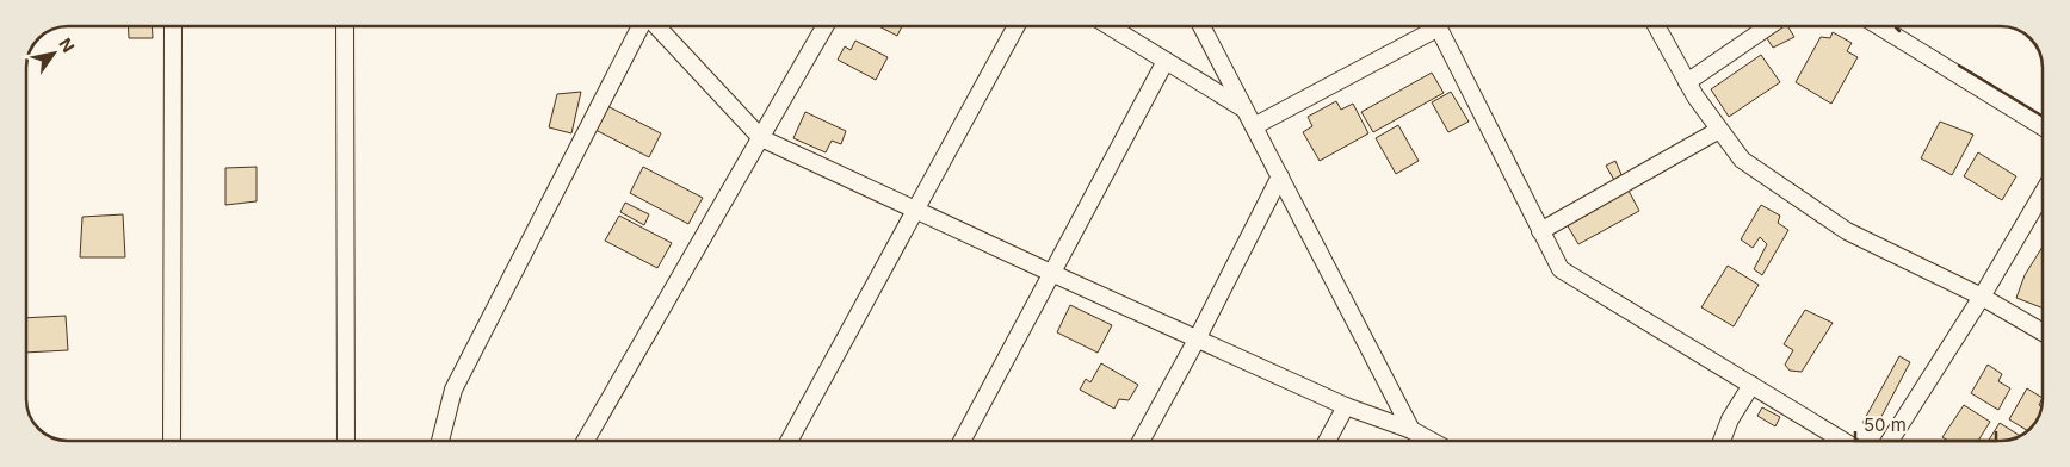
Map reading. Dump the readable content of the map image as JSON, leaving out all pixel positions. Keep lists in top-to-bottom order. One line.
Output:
{"scale_bar":"50 m","north":"top right"}
